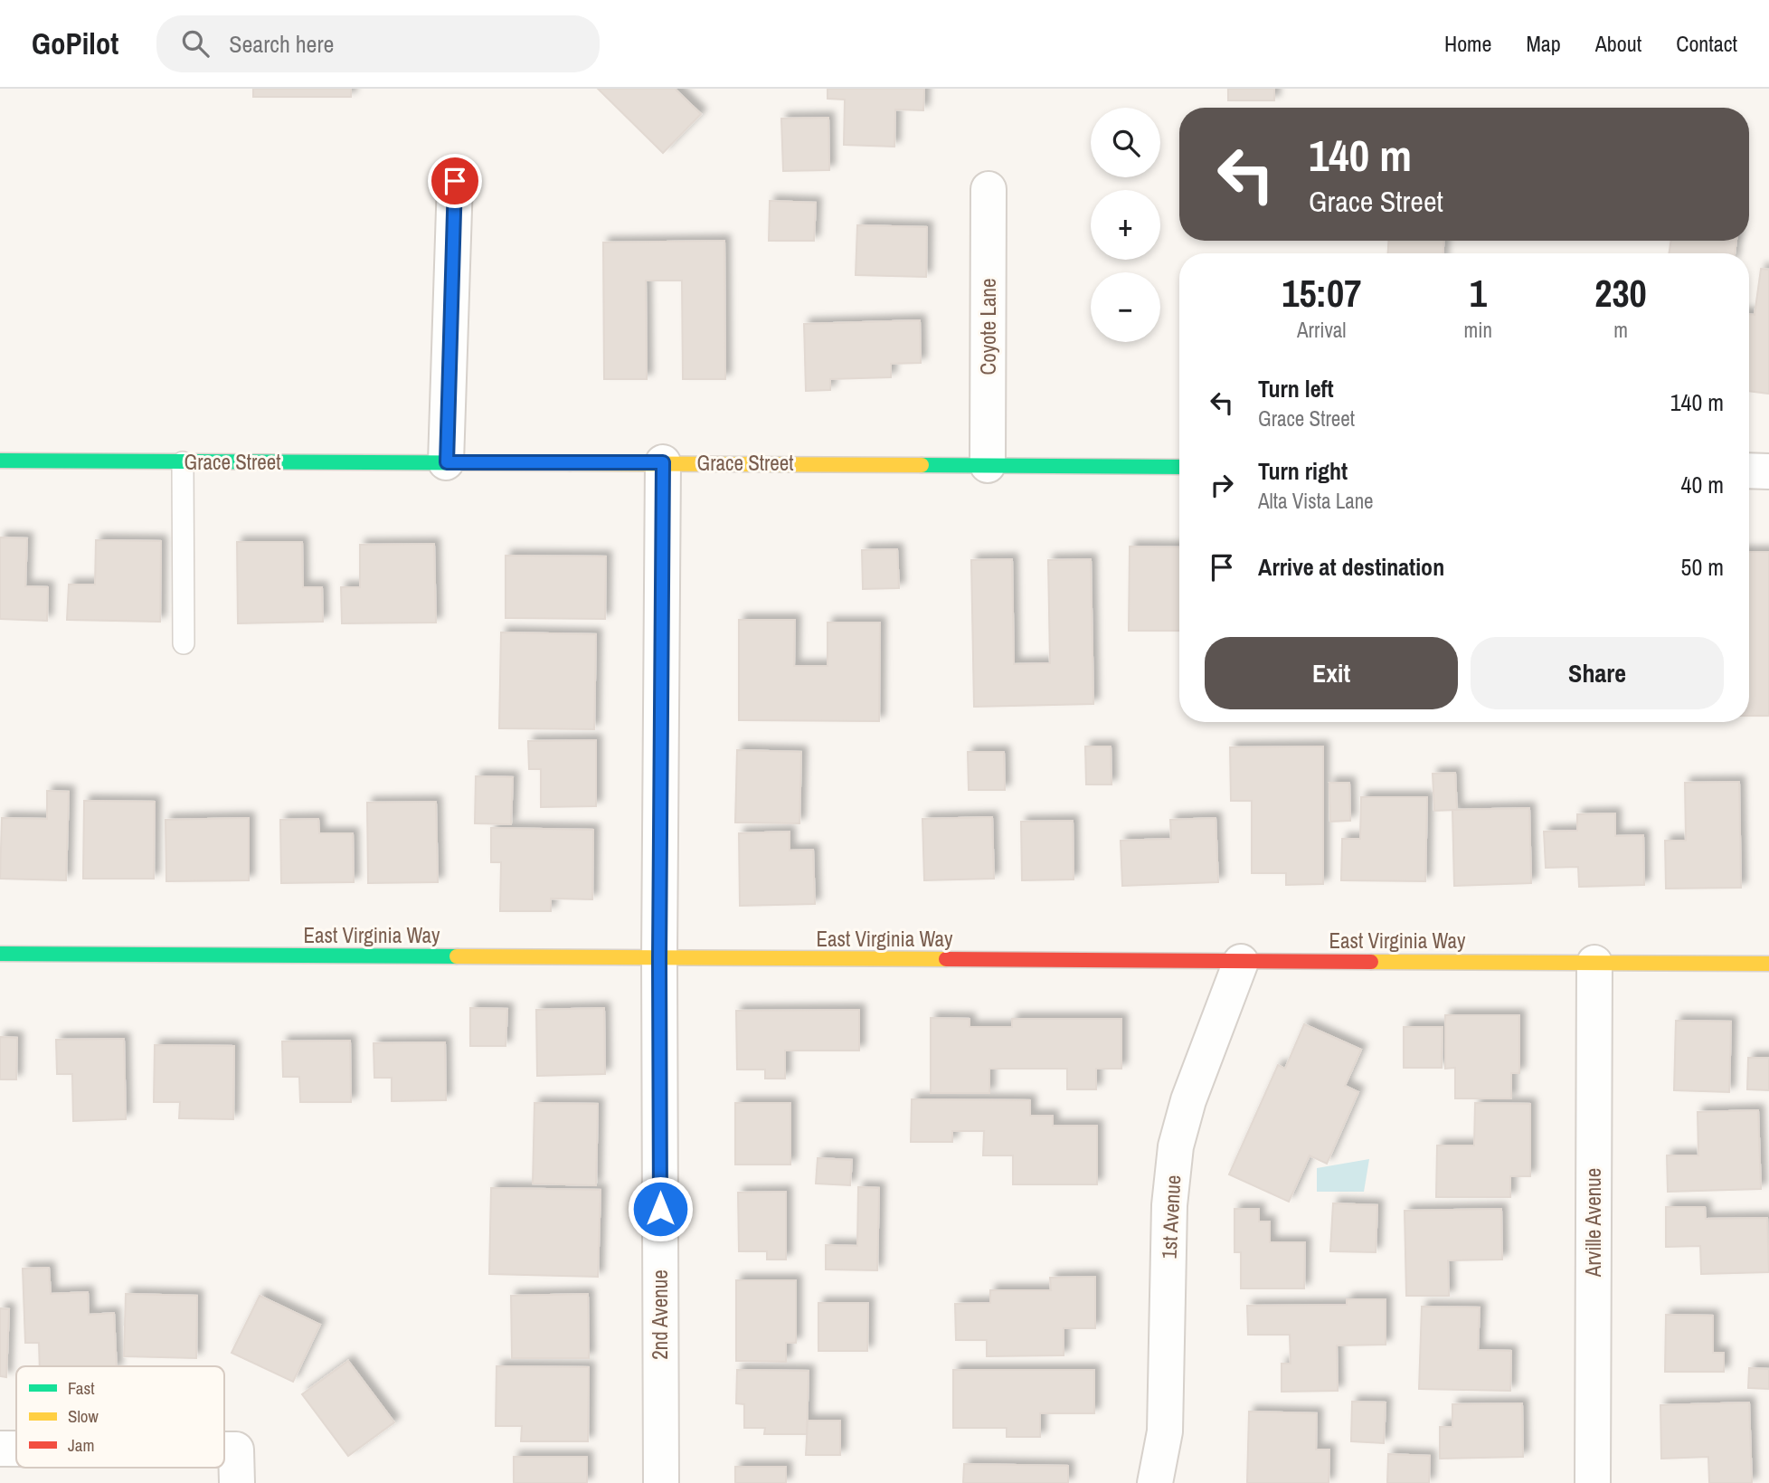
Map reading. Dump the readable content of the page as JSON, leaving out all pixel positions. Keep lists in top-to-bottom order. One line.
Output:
{"streets":{"street":["Coyote Lane","Grace Street","East Virginia Way","1st Avenue","Arville Avenue","2nd Avenue"]},"crossings":[["Coyote Lane","Grace Street"],["Grace Street","2nd Avenue"],["East Virginia Way","1st Avenue"],["East Virginia Way","Arville Avenue"],["East Virginia Way","2nd Avenue"]],"legend":["Fast","Slow","Jam"],"page":{"header":"GoPilot","search":"Search here","nav":["Home","Map","About","Contact"],"map_buttons":["+","−"],"turn":["140 m","Grace Street"],"eta":["15:07","Arrival","1","min","230","m"],"list":[{"name":"Turn left","note":"Grace Street","value":"140 m"},{"name":"Turn right","note":"Alta Vista Lane","value":"40 m"},{"name":"Arrive at destination","value":"50 m"}],"buttons":["Exit","Share"]}}
